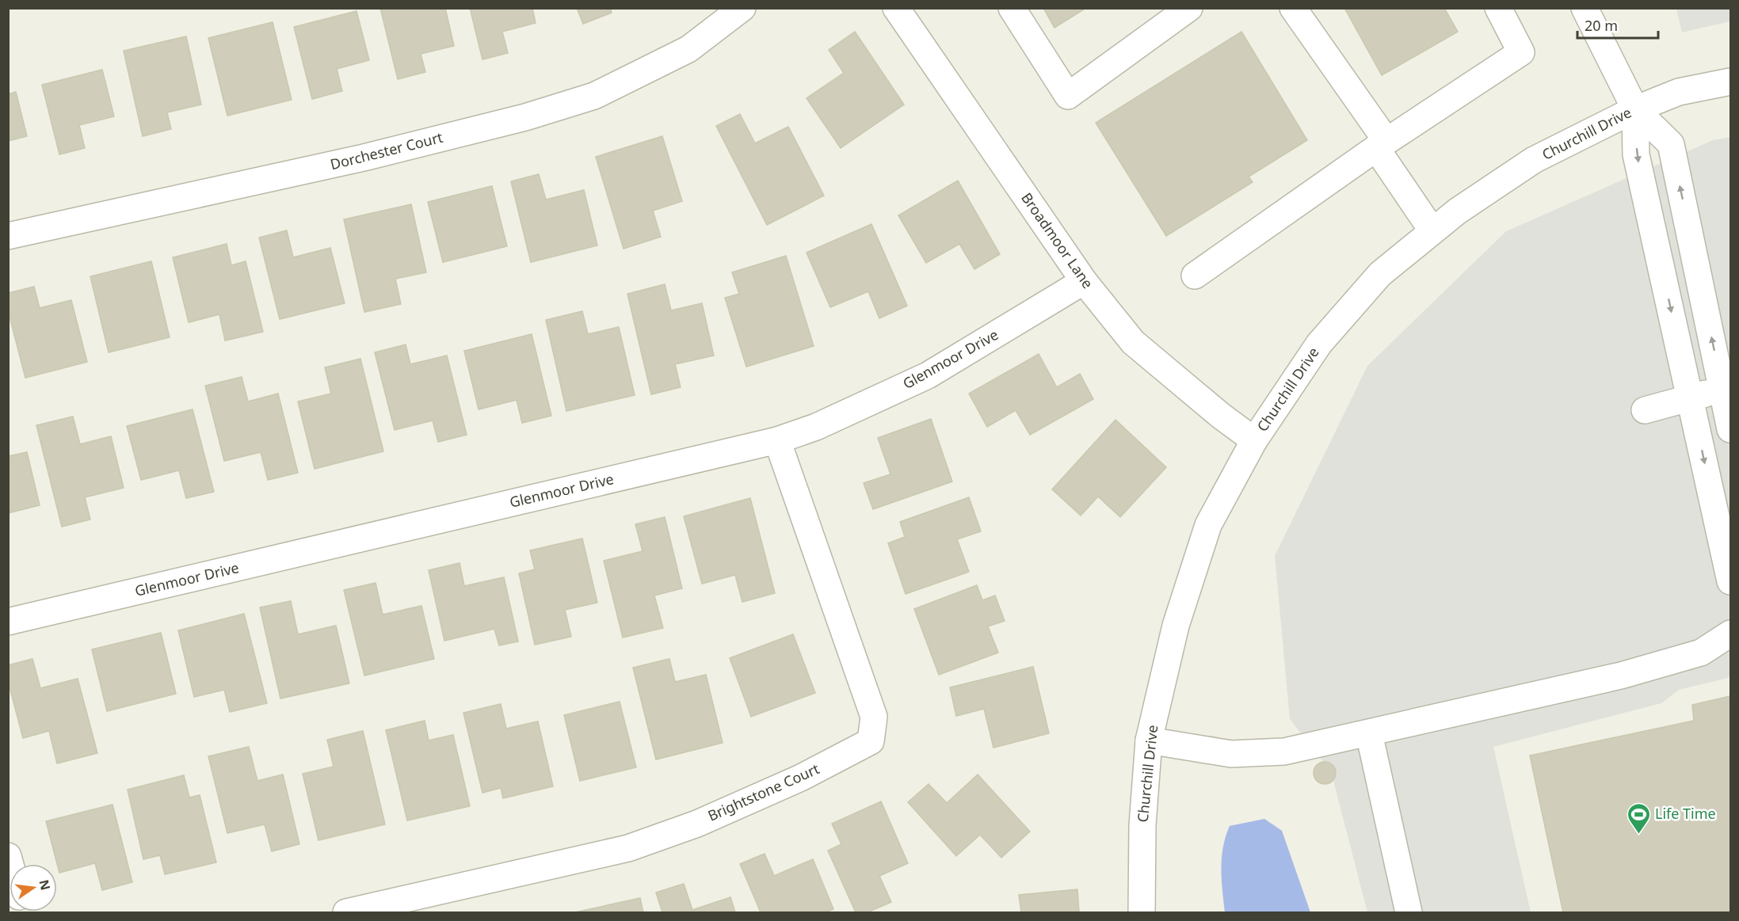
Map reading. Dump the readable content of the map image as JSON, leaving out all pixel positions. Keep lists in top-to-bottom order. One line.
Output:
{"streets":{"street":["Churchill Drive","Dorchester Court","Broadmoor Lane","Glenmoor Drive","Brightstone Court"]},"crossings":[["Churchill Drive","Broadmoor Lane"],["Broadmoor Lane","Glenmoor Drive"],["Glenmoor Drive","Brightstone Court"]],"places":{"sports":["Life Time"]},"scale_bar":"20 m","north":"right"}
